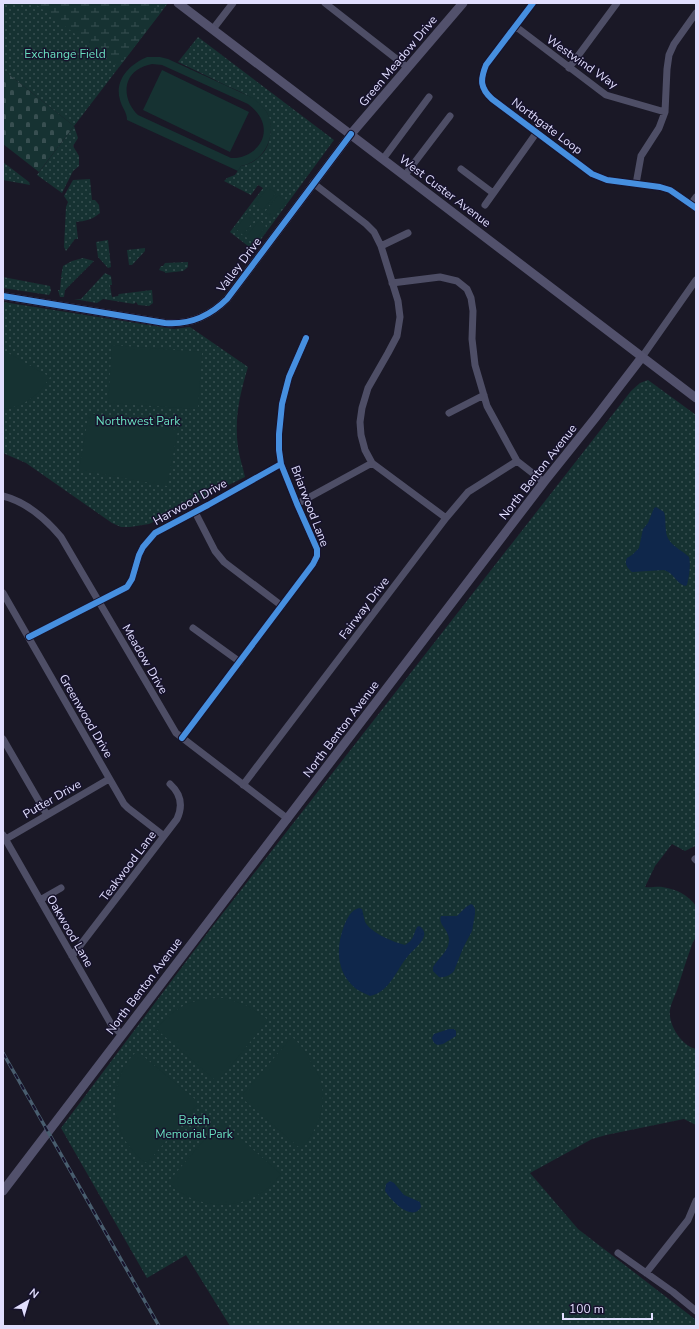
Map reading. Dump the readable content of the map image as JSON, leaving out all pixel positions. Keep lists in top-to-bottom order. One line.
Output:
{"streets":{"main road":["Green Meadow Drive","West Custer Avenue","North Benton Avenue"],"street":["Westwind Way","Northgate Loop","Valley Drive","Harwood Drive","Briarwood Lane","Fairway Drive","Meadow Drive","Greenwood Drive","Putter Drive","Teakwood Lane","Oakwood Lane"]},"crossings":[["Green Meadow Drive","West Custer Avenue"],["Green Meadow Drive","Valley Drive"],["Westwind Way","Northgate Loop"],["West Custer Avenue","Valley Drive"],["West Custer Avenue","North Benton Avenue"],["North Benton Avenue","Meadow Drive"],["North Benton Avenue","Oakwood Lane"],["Harwood Drive","Briarwood Lane"],["Harwood Drive","Meadow Drive"],["Harwood Drive","Greenwood Drive"],["Briarwood Lane","Meadow Drive"],["Fairway Drive","Meadow Drive"],["Greenwood Drive","Putter Drive"],["Greenwood Drive","Teakwood Lane"],["Putter Drive","Oakwood Lane"],["Teakwood Lane","Oakwood Lane"]],"parks":["Exchange Field","Northwest Park","Batch Memorial Park"],"scale_bar":"100 m","north":"top right"}
